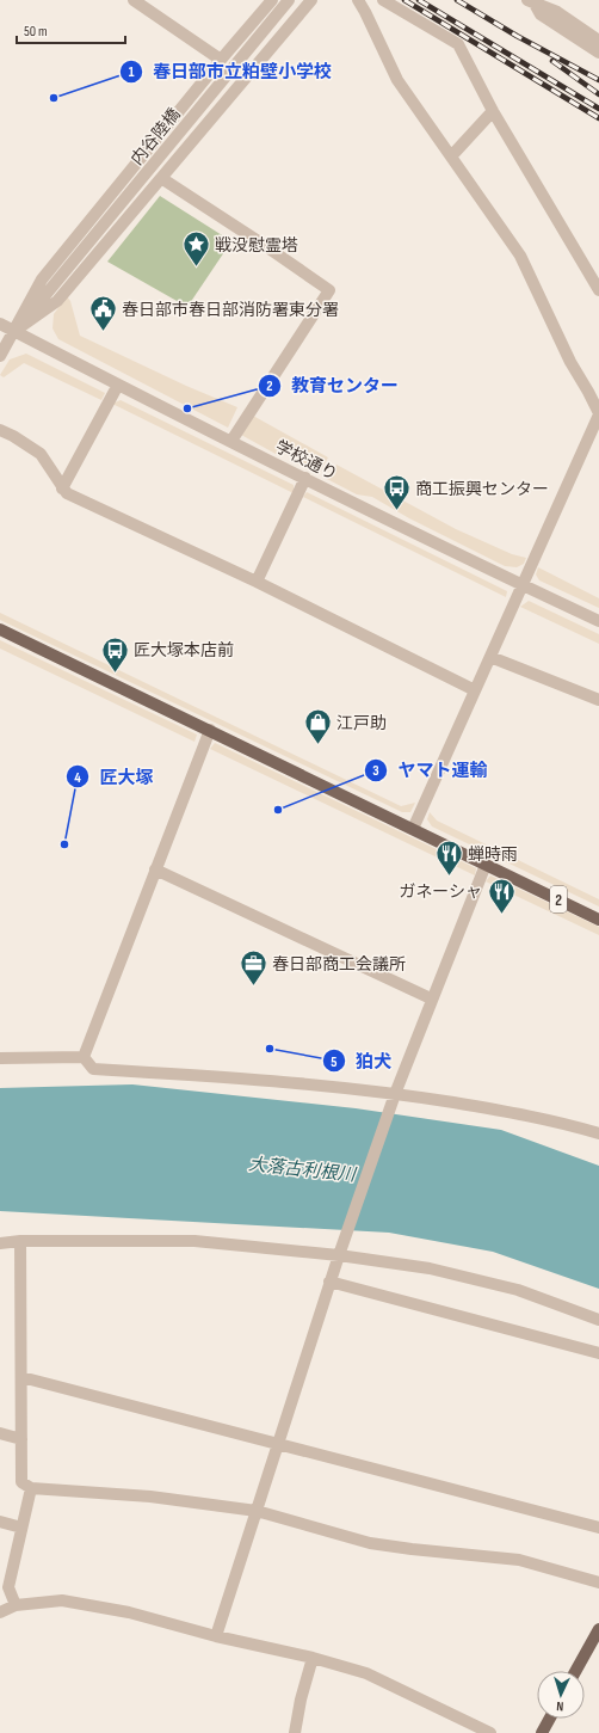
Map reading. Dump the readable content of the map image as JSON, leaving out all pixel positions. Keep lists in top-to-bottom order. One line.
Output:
{"streets":{"main road":["2"],"street":["内谷陸橋","学校通り"]},"crossings":[["内谷陸橋","学校通り"]],"water":["大落古利根川"],"places":{"other":["春日部市立粕壁小学校","教育センター","ヤマト運輸","匠大塚","狛犬"],"place":["戦没慰霊塔"],"public building":["春日部市春日部消防署東分署"],"bus stop":["商工振興センター","匠大塚本店前"],"shop":["江戸助"],"restaurant":["蝉時雨","ガネーシャ"],"office":["春日部商工会議所"]},"scale_bar":"50 m","north":"bottom"}
